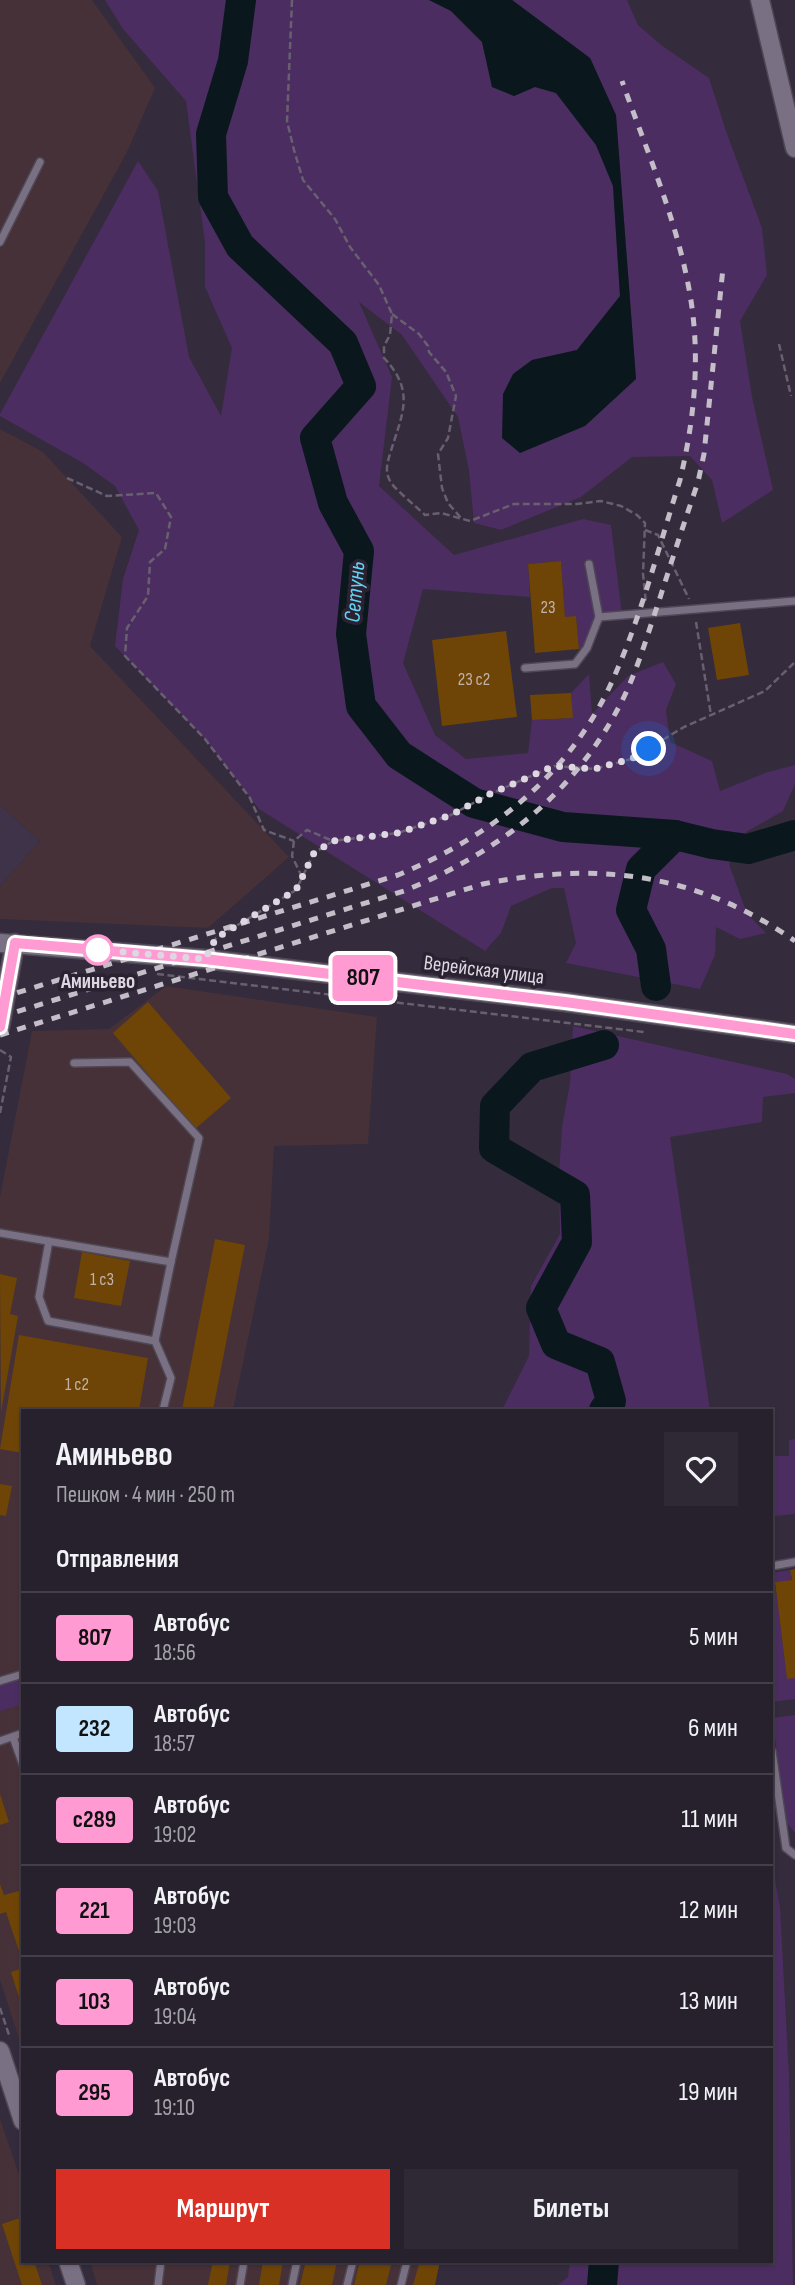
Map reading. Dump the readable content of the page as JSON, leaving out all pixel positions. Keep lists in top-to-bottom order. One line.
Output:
{"streets":{"street":["Верейская улица"]},"water":["Сетунь"],"places":["Аминьево"],"lines":["bus line 807"],"house_numbers":["23","23 с2","1 с3","1 с2"],"page":{"on_map":"807","heading":[["Аминьево","Пешком · 4 мин · 250 m"],"Отправления"],"list":[{"mark":"807","name":"Автобус","note":"18:56","value":"5 мин"},{"mark":"232","name":"Автобус","note":"18:57","value":"6 мин"},{"mark":"с289","name":"Автобус","note":"19:02","value":"11 мин"},{"mark":"221","name":"Автобус","note":"19:03","value":"12 мин"},{"mark":"103","name":"Автобус","note":"19:04","value":"13 мин"},{"mark":"295","name":"Автобус","note":"19:10","value":"19 мин"}],"buttons":["Маршрут","Билеты"]}}
